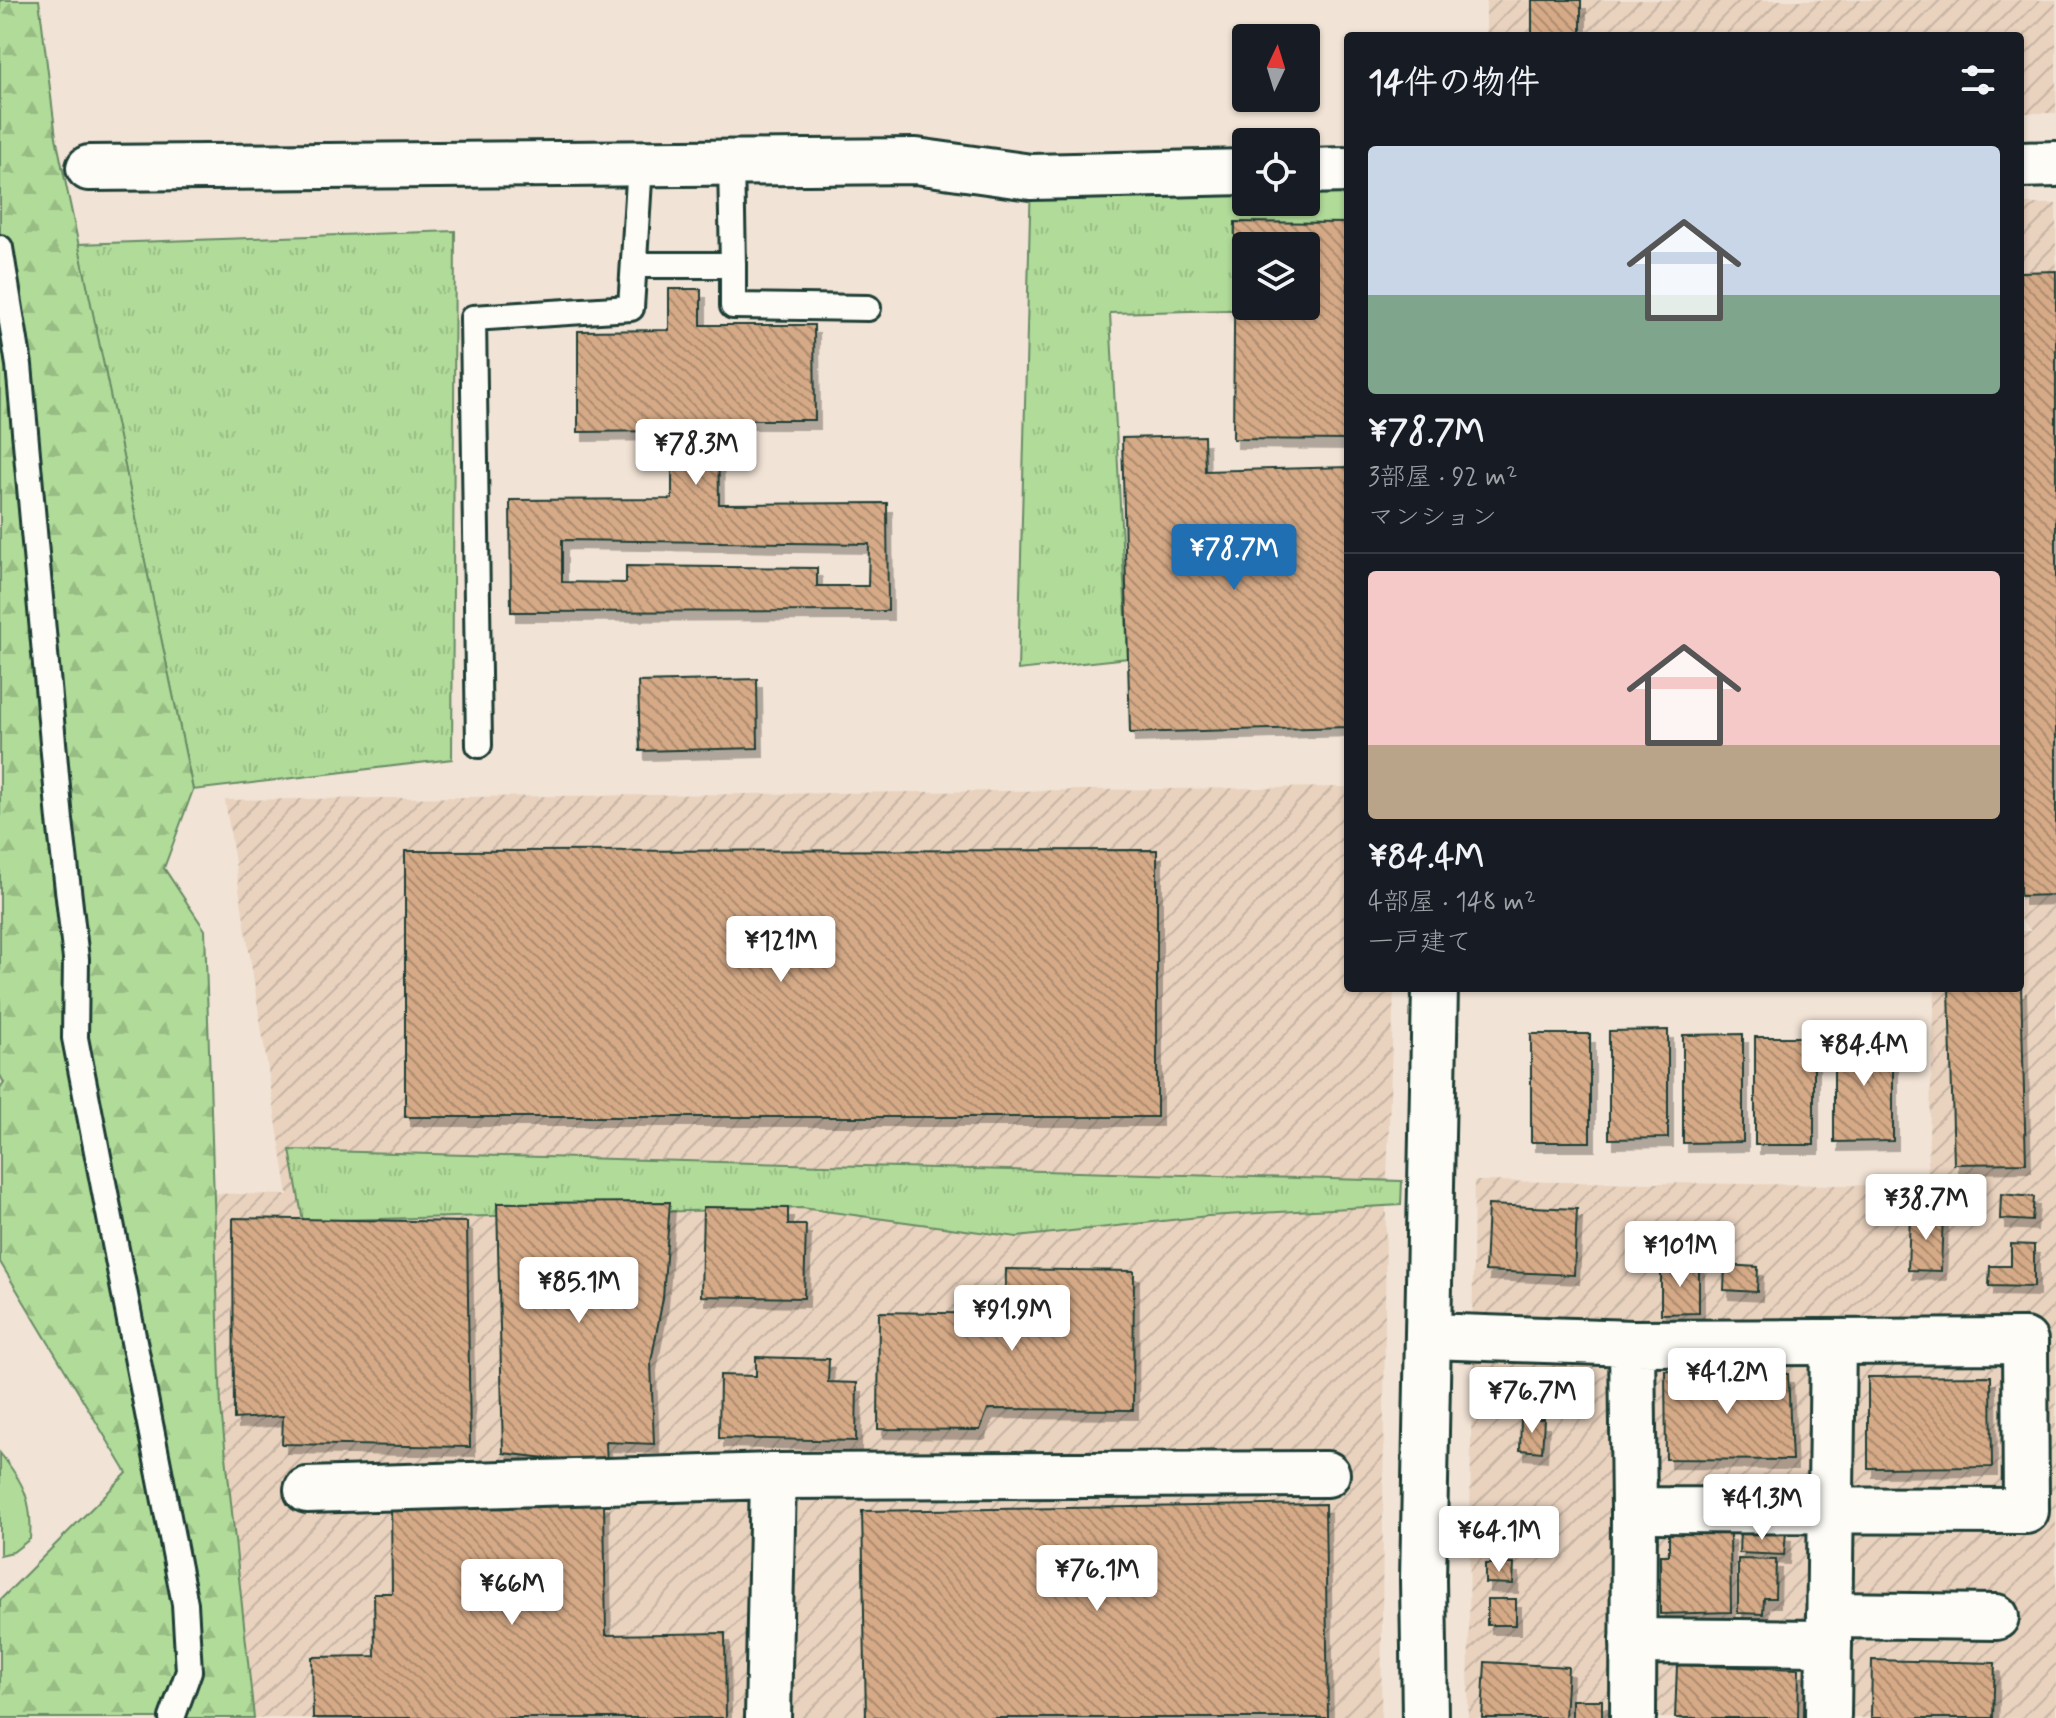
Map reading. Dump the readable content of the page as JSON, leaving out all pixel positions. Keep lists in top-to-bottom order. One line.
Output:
{"north":"top","page":{"heading":"14件の物件","list":[{"name":"¥78.7M","note":"3部屋 · 92 m² · マンション"},{"name":"¥84.4M","note":"4部屋 · 148 m² · 一戸建て"}],"price":["¥78.3M","¥78.7M","¥121M","¥84.4M","¥38.7M","¥101M","¥85.1M","¥91.9M","¥41.2M","¥76.7M","¥41.3M","¥64.1M","¥76.1M","¥66M"]}}
